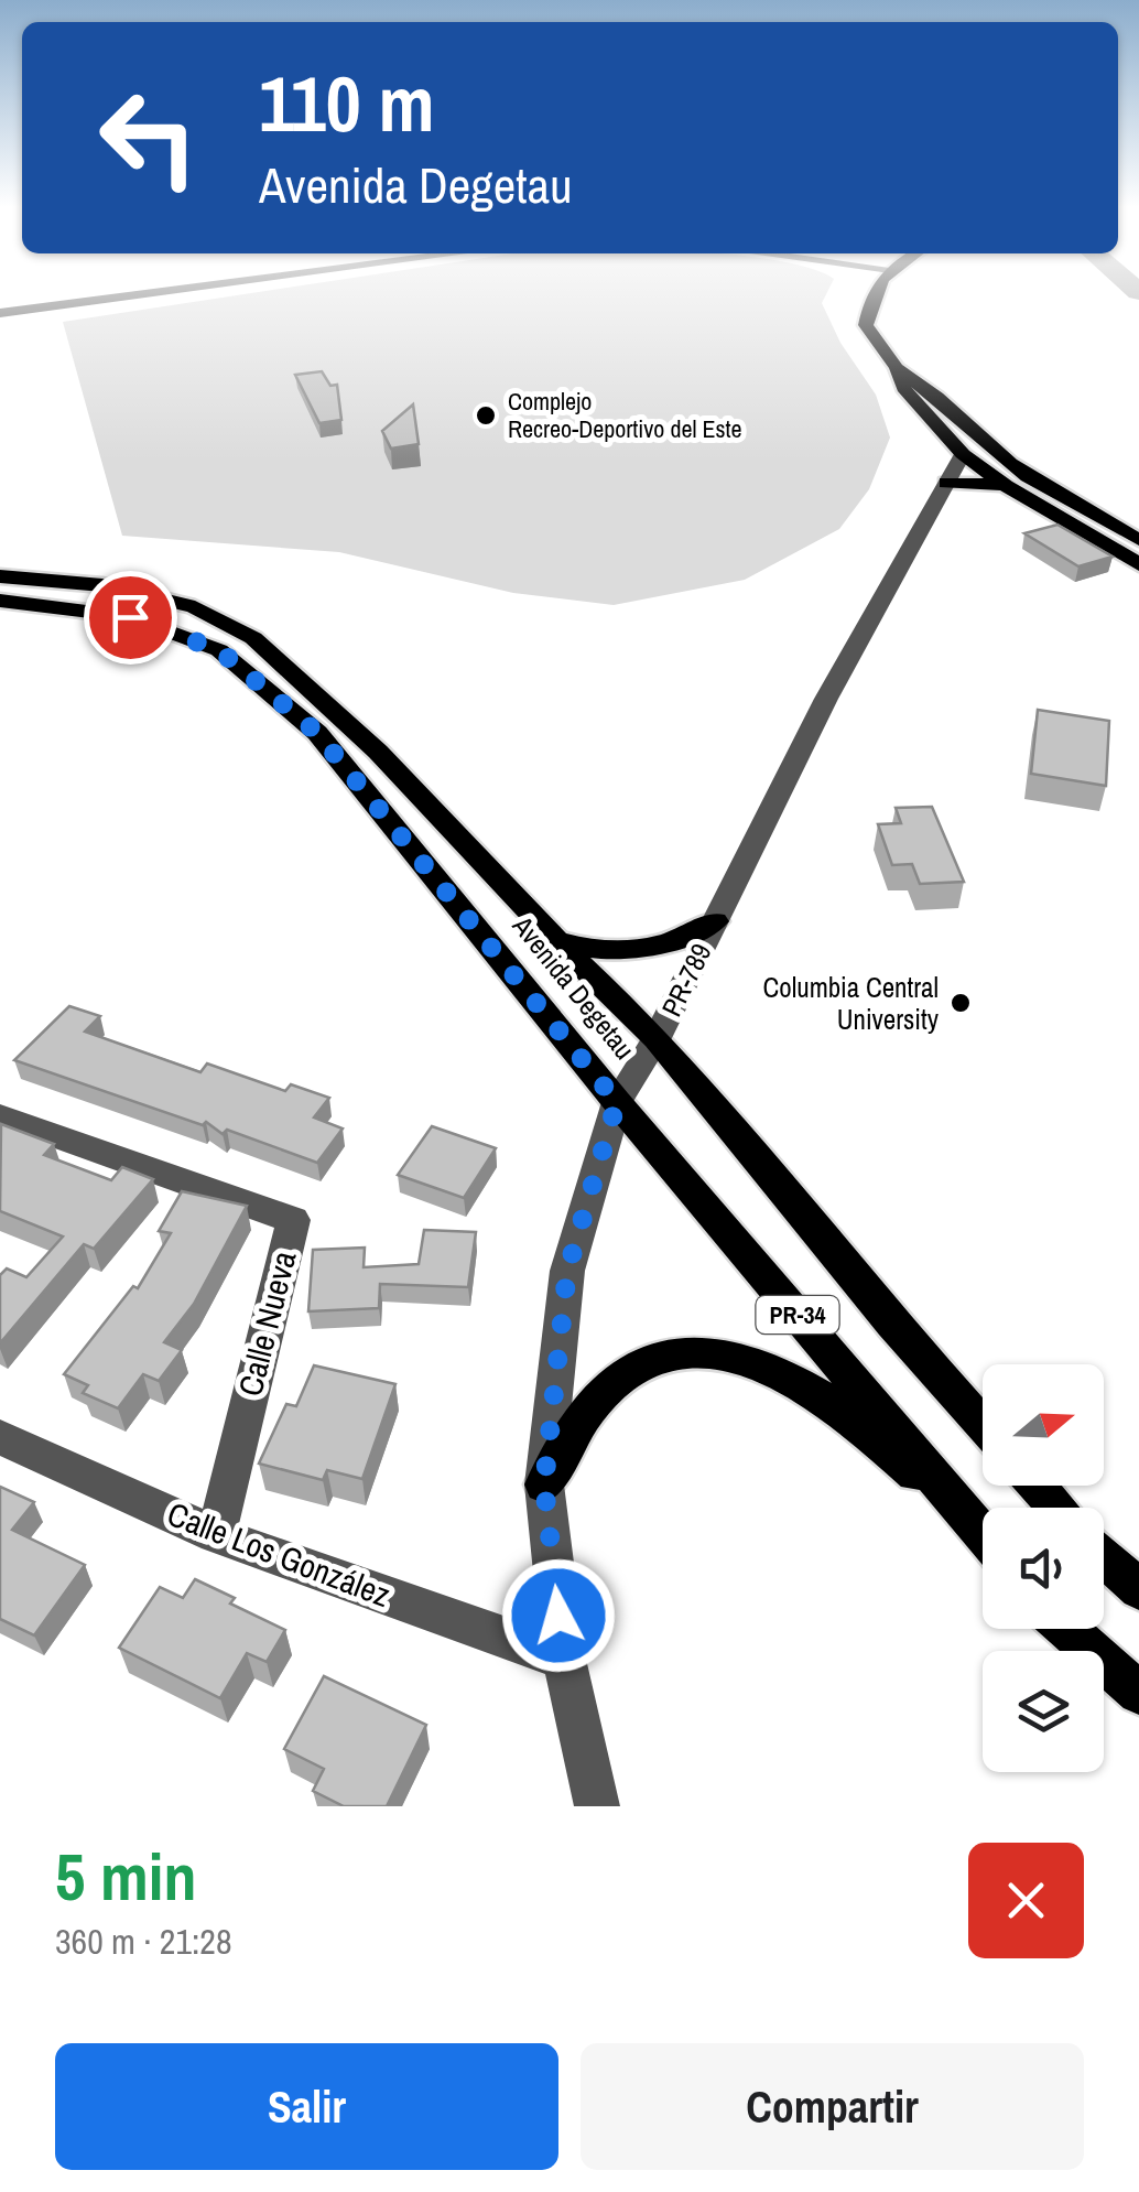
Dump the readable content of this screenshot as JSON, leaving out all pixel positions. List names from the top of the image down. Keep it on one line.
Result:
{"streets":{"main road":["Avenida Degetau","PR-34"],"street":["PR-789","Calle Nueva","Calle Los González"]},"crossings":[["PR-789","Avenida Degetau"],["PR-789","Calle Los González"],["Calle Nueva","Calle Los González"]],"places":["Complejo Recreo-Deportivo del Este","Columbia Central University"],"north":"right","page":{"turn":["110 m","Avenida Degetau"],"heading":["5 min","360 m · 21:28"],"buttons":["Salir","Compartir"]}}
